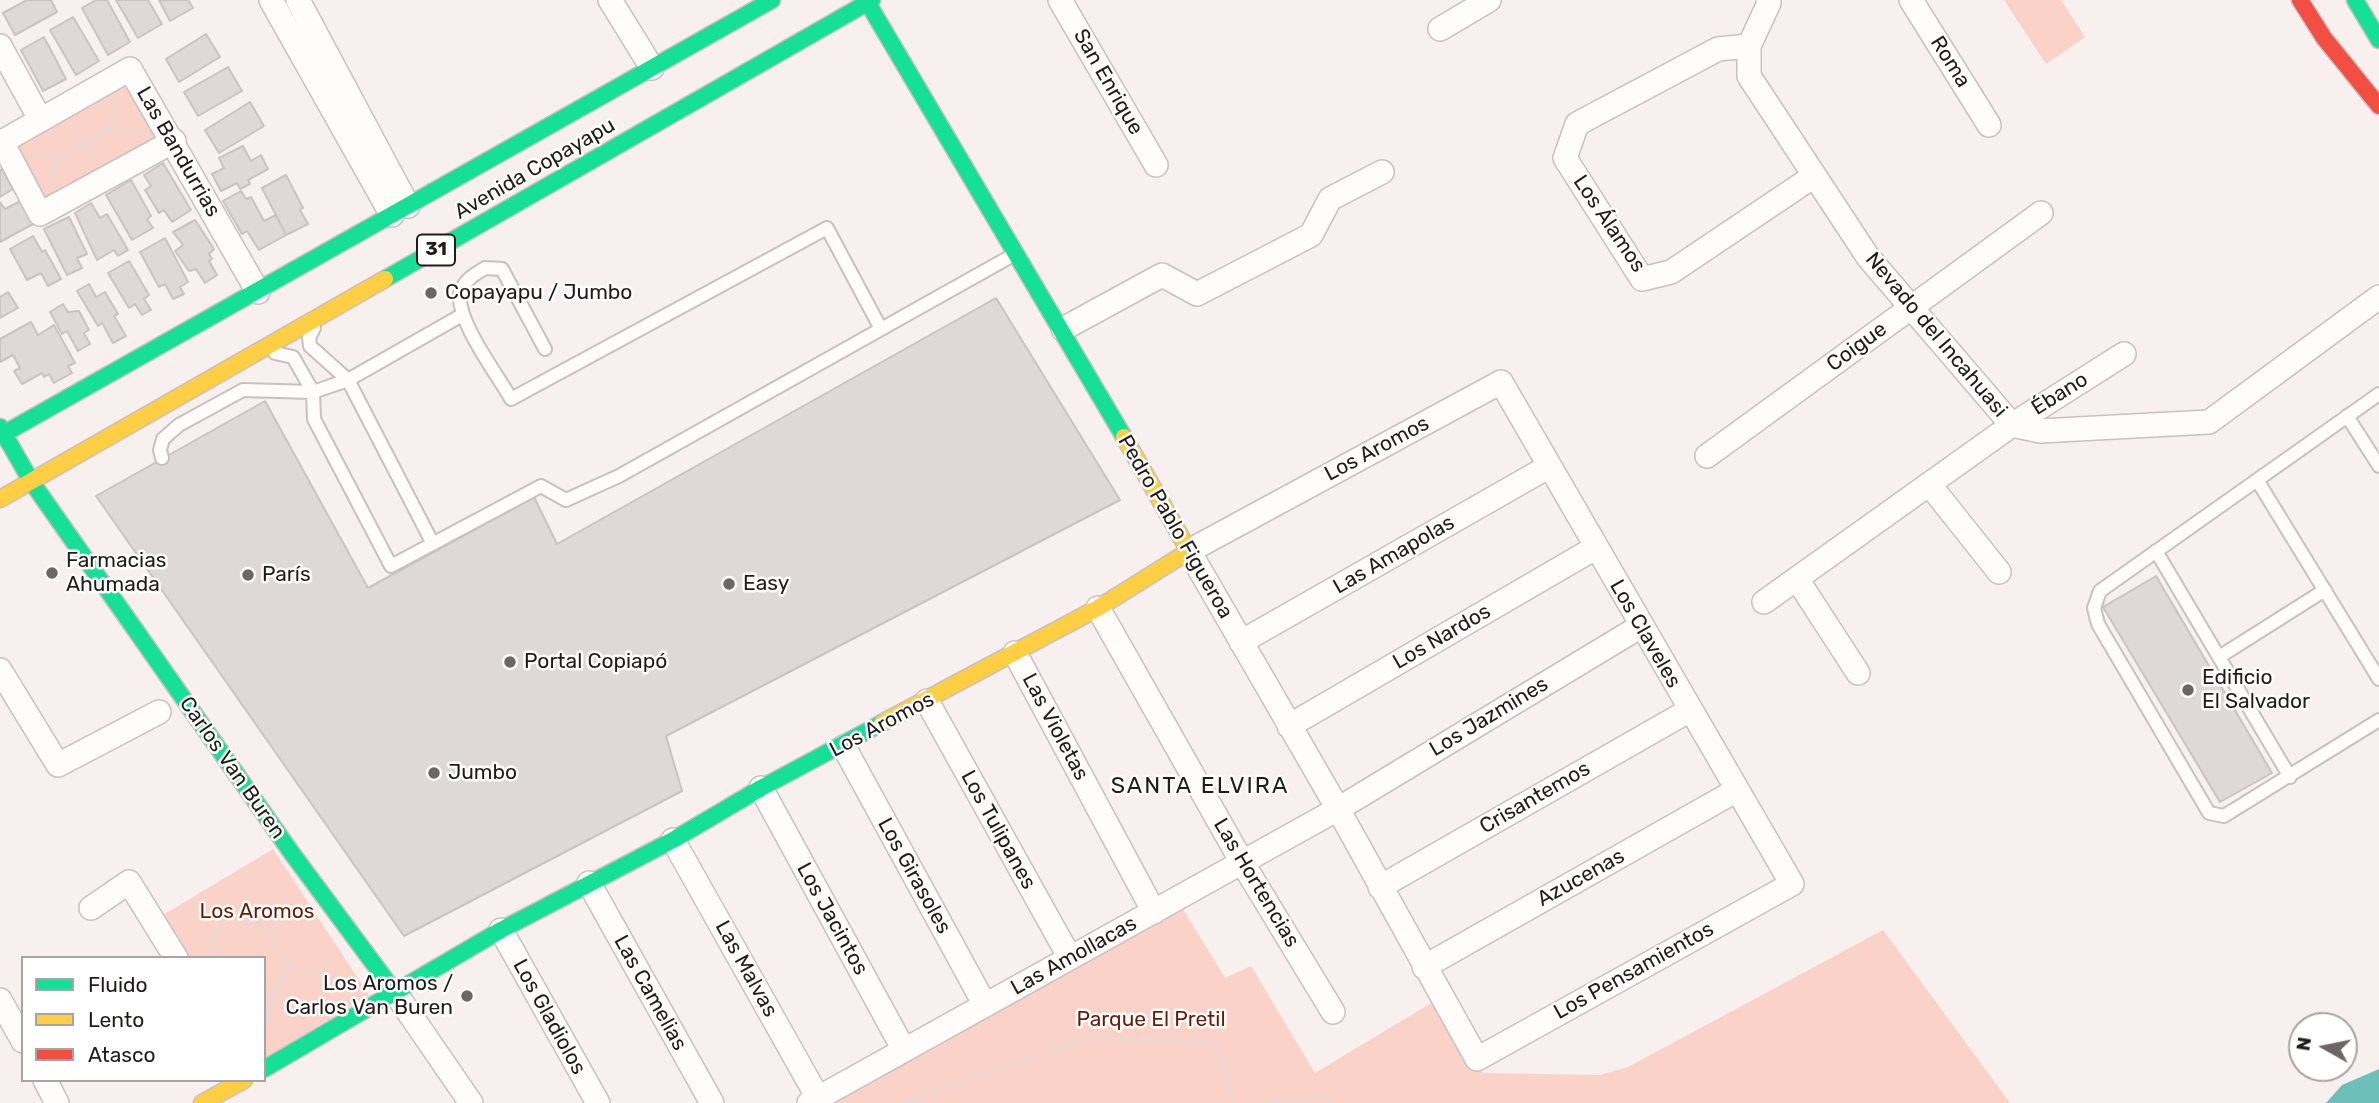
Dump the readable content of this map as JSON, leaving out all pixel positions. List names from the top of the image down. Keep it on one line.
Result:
{"streets":{"main road":["Avenida Copayapu","31","Los Aromos","Pedro Pablo Figueroa","Carlos Van Buren"],"street":["Roma","San Enrique","Las Bandurrias","Los Álamos","Nevado del Incahuasi","Coigue","Ébano","Las Amapolas","Los Claveles","Los Nardos","Los Jazmines","Las Violetas","Crisantemos","Los Tulipanes","Los Girasoles","Azucenas","Las Hortencias","Los Jacintos","Las Amollacas","Las Malvas","Los Pensamientos","Las Camelias","Los Gladiolos"]},"crossings":[["Las Bandurrias","Avenida Copayapu"],["Avenida Copayapu","Pedro Pablo Figueroa"],["Avenida Copayapu","Carlos Van Buren"],["Los Álamos","Nevado del Incahuasi"],["Nevado del Incahuasi","Coigue"],["Nevado del Incahuasi","Ébano"],["Los Aromos","Pedro Pablo Figueroa"],["Los Aromos","Los Claveles"],["Los Aromos","Las Violetas"],["Los Aromos","Carlos Van Buren"],["Los Aromos","Los Tulipanes"],["Los Aromos","Los Girasoles"],["Los Aromos","Las Hortencias"],["Los Aromos","Los Jacintos"],["Los Aromos","Las Malvas"],["Los Aromos","Las Camelias"],["Los Aromos","Los Gladiolos"],["Pedro Pablo Figueroa","Las Amapolas"],["Pedro Pablo Figueroa","Los Nardos"],["Pedro Pablo Figueroa","Los Jazmines"],["Pedro Pablo Figueroa","Crisantemos"],["Pedro Pablo Figueroa","Azucenas"],["Pedro Pablo Figueroa","Las Amollacas"],["Pedro Pablo Figueroa","Los Pensamientos"],["Las Amapolas","Los Claveles"],["Los Claveles","Los Nardos"],["Los Claveles","Los Jazmines"],["Los Claveles","Crisantemos"],["Los Claveles","Azucenas"],["Los Claveles","Los Pensamientos"],["Los Jazmines","Las Amollacas"],["Las Violetas","Las Amollacas"],["Los Tulipanes","Las Amollacas"],["Los Girasoles","Las Amollacas"],["Las Hortencias","Las Amollacas"],["Los Jacintos","Las Amollacas"],["Las Amollacas","Las Malvas"]],"districts":["SANTA ELVIRA"],"parks":["Los Aromos","Parque El Pretil"],"places":["Copayapu / Jumbo","Farmacias Ahumada","París","Easy","Portal Copiapó","Edificio El Salvador","Jumbo","Los Aromos / Carlos Van Buren"],"legend":["Fluido","Lento","Atasco"],"north":"left"}
